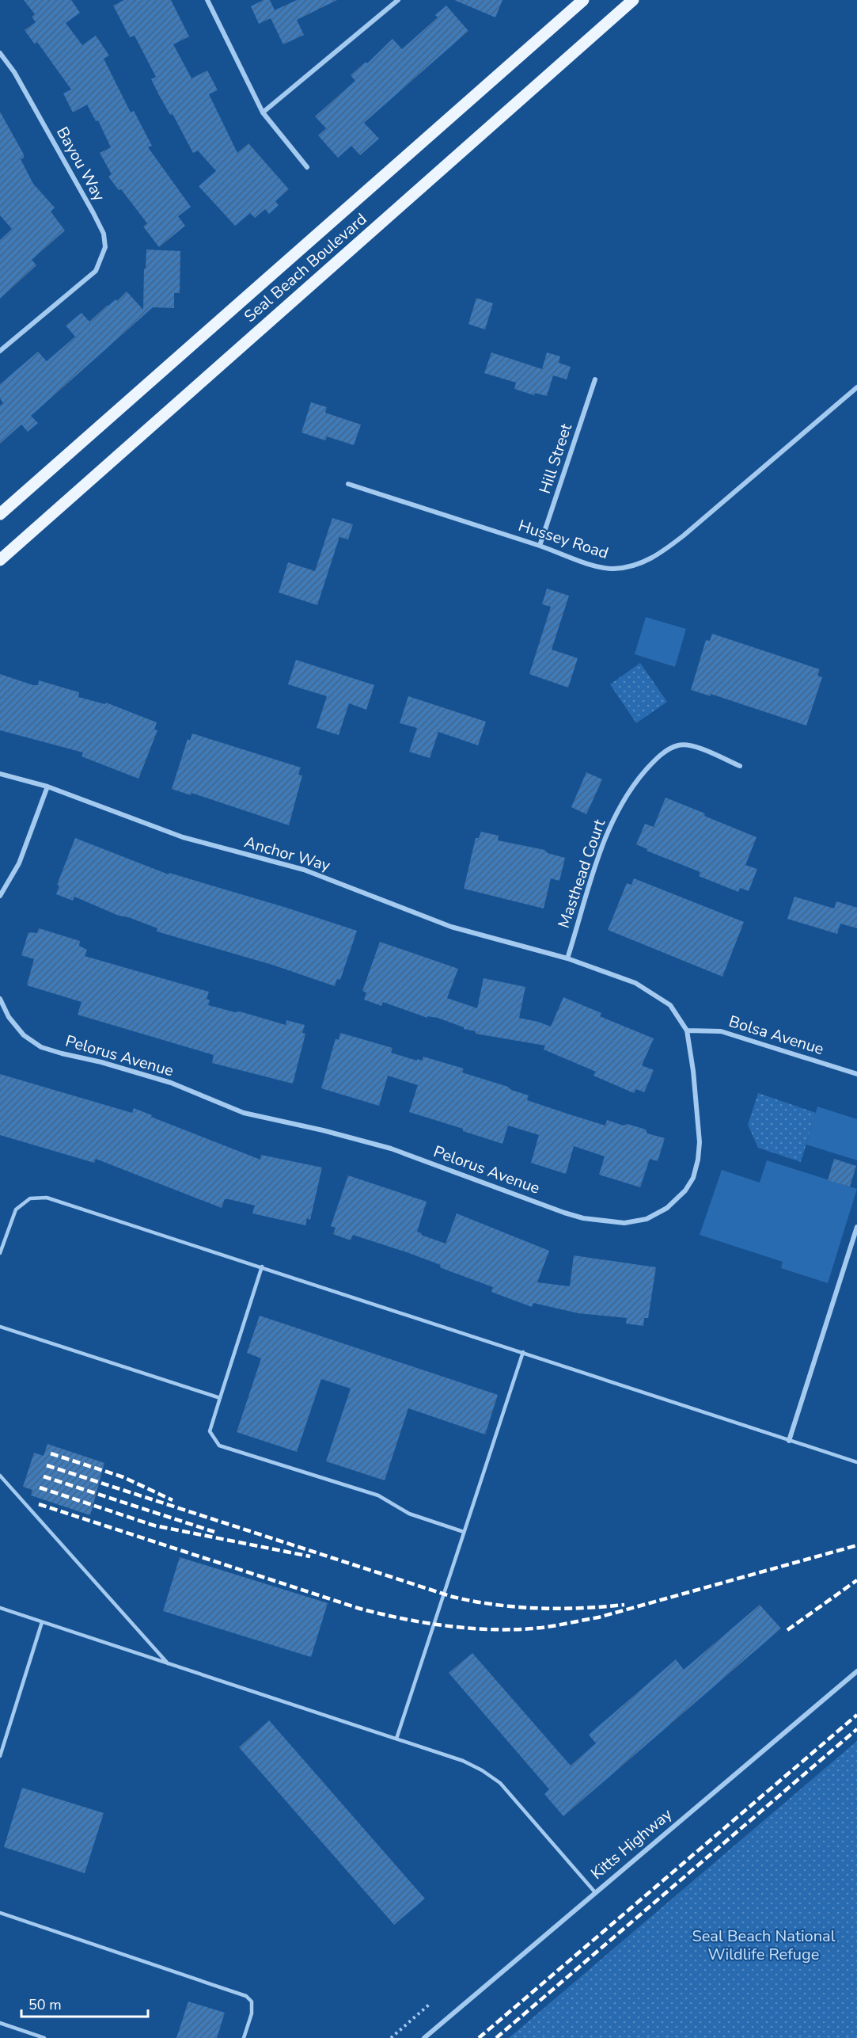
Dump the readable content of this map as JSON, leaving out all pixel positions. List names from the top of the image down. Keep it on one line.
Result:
{"streets":{"main road":["Seal Beach Boulevard"],"street":["Bayou Way","Hill Street","Hussey Road","Anchor Way","Masthead Court","Bolsa Avenue","Pelorus Avenue","Kitts Highway"]},"crossings":[["Hill Street","Hussey Road"],["Anchor Way","Masthead Court"],["Anchor Way","Pelorus Avenue"],["Masthead Court","Pelorus Avenue"],["Bolsa Avenue","Pelorus Avenue"]],"parks":["Seal Beach National Wildlife Refuge"],"scale_bar":"50 m"}
